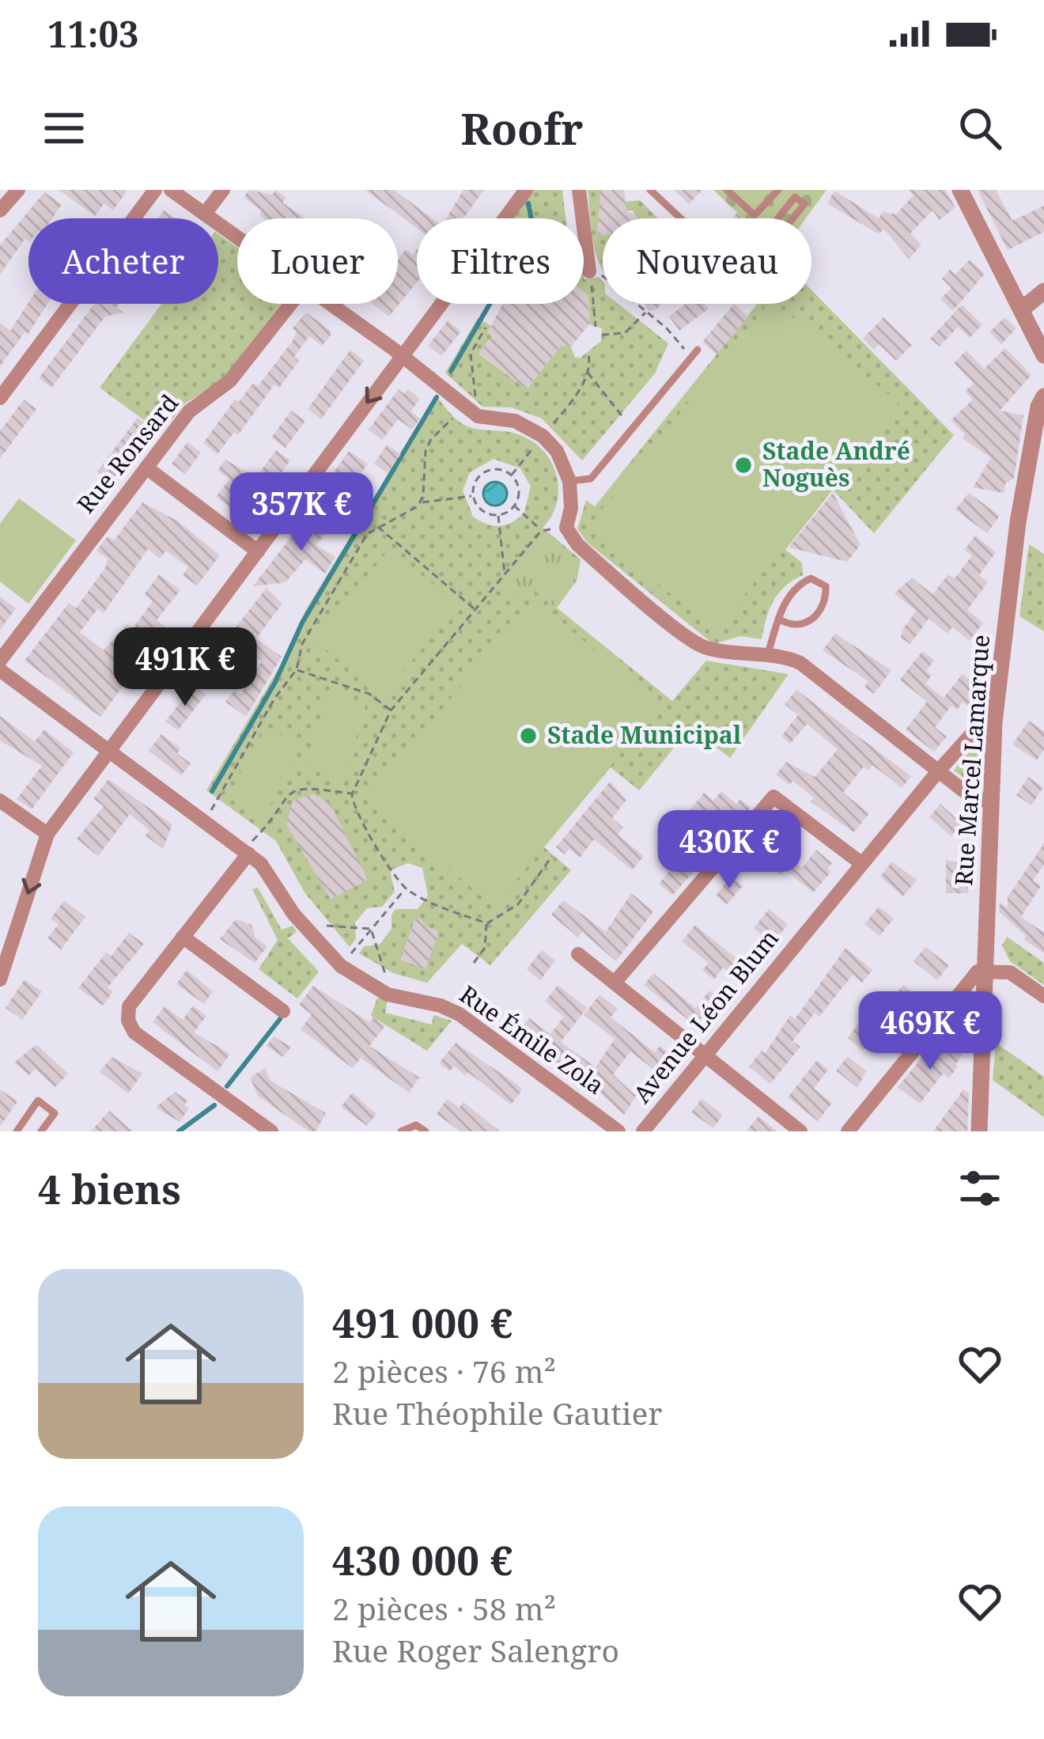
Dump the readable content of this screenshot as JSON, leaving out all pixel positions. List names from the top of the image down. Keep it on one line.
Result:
{"streets":{"street":["Rue Ronsard","Rue Marcel Lamarque","Avenue Léon Blum","Rue Émile Zola"]},"crossings":[["Rue Marcel Lamarque","Avenue Léon Blum"]],"places":["Stade André Noguès","Stade Municipal"],"page":{"status":"11:03","header":"Roofr","chip":["Acheter","Louer","Filtres","Nouveau"],"price":["357K €","491K €","430K €","469K €"],"heading":"4 biens","list":[{"name":"491 000 €","note":"2 pièces · 76 m² · Rue Théophile Gautier"},{"name":"430 000 €","note":"2 pièces · 58 m² · Rue Roger Salengro"}]}}
